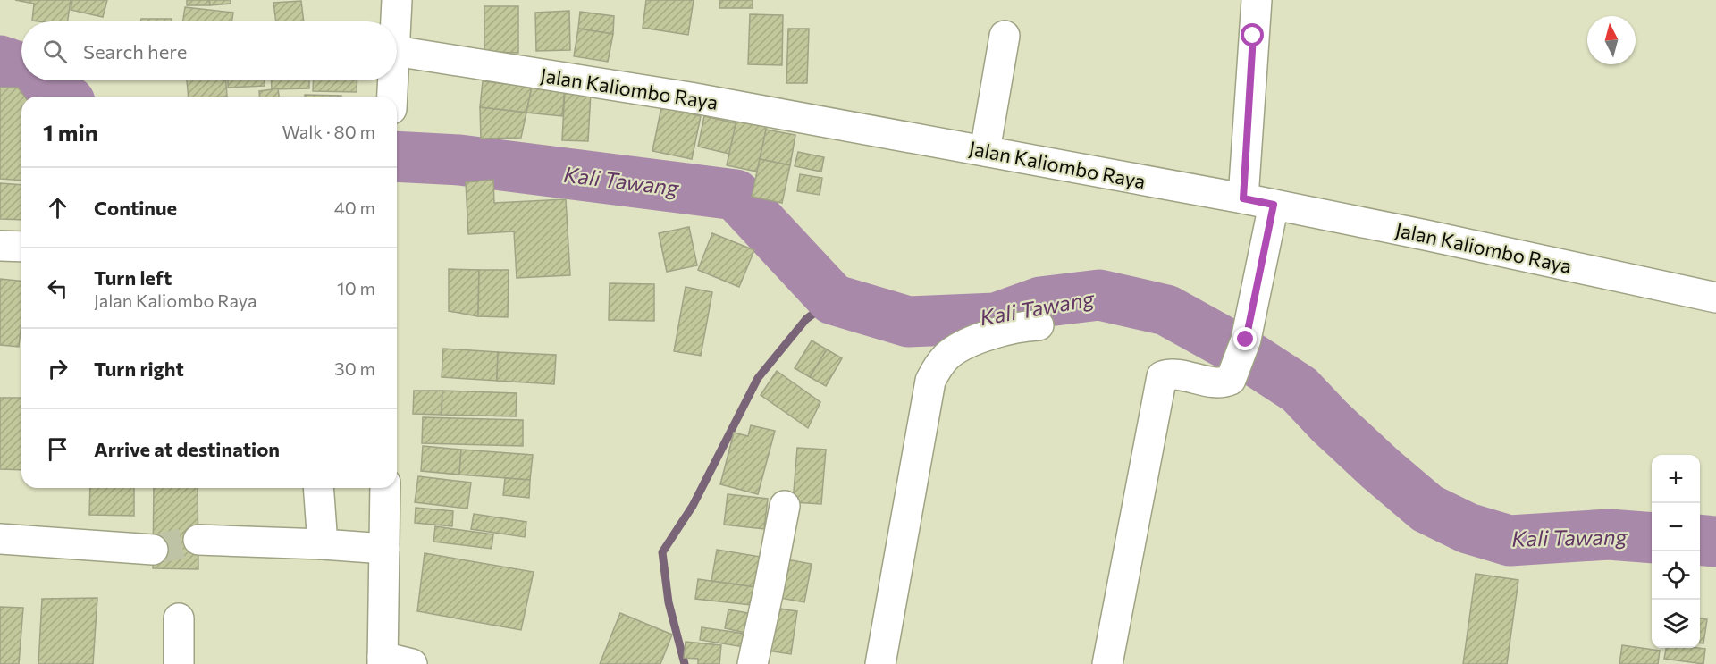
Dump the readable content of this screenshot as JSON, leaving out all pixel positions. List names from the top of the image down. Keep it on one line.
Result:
{"streets":{"main road":["Jalan Kaliombo Raya"]},"water":["Kali Tawang"],"north":"top","page":{"search":"Search here","heading":["1 min","Walk · 80 m"],"list":[["Continue","40 m"],["Turn left","Jalan Kaliombo Raya","10 m"],["Turn right","30 m"],"Arrive at destination"],"map_buttons":["+","−"]}}
